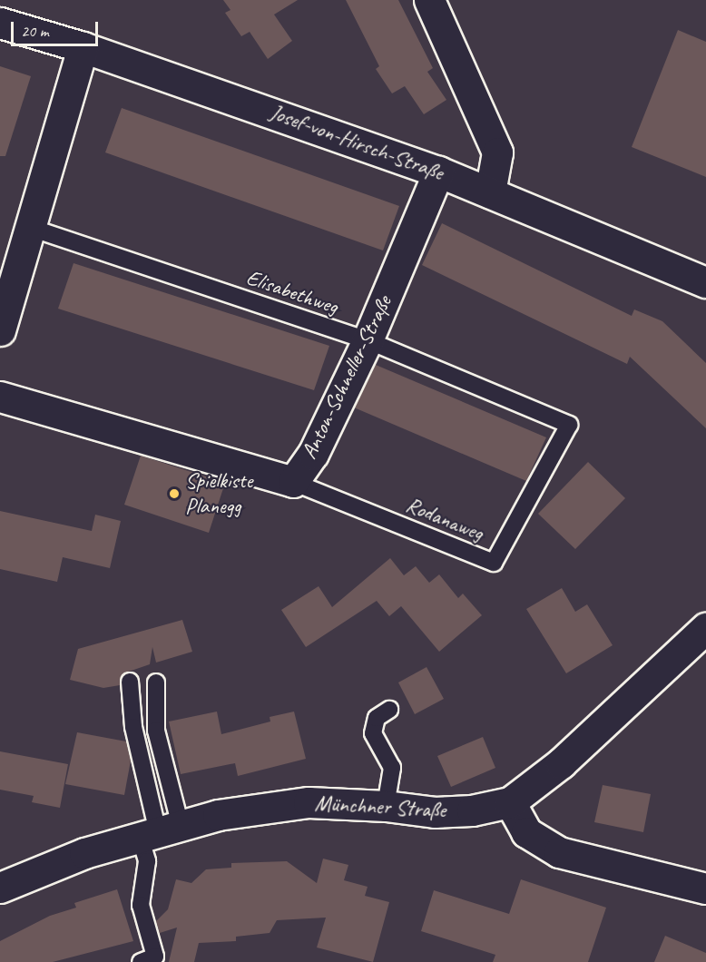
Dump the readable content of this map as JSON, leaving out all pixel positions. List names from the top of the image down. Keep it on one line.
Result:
{"streets":{"street":["Josef-von-Hirsch-Straße","Anton-Schneller-Straße","Münchner Straße"],"lane":["Elisabethweg","Rodanaweg"]},"crossings":[["Josef-von-Hirsch-Straße","Anton-Schneller-Straße"],["Elisabethweg","Anton-Schneller-Straße"],["Elisabethweg","Rodanaweg"],["Anton-Schneller-Straße","Rodanaweg"]],"places":["Spielkiste Planegg"],"scale_bar":"20 m"}
